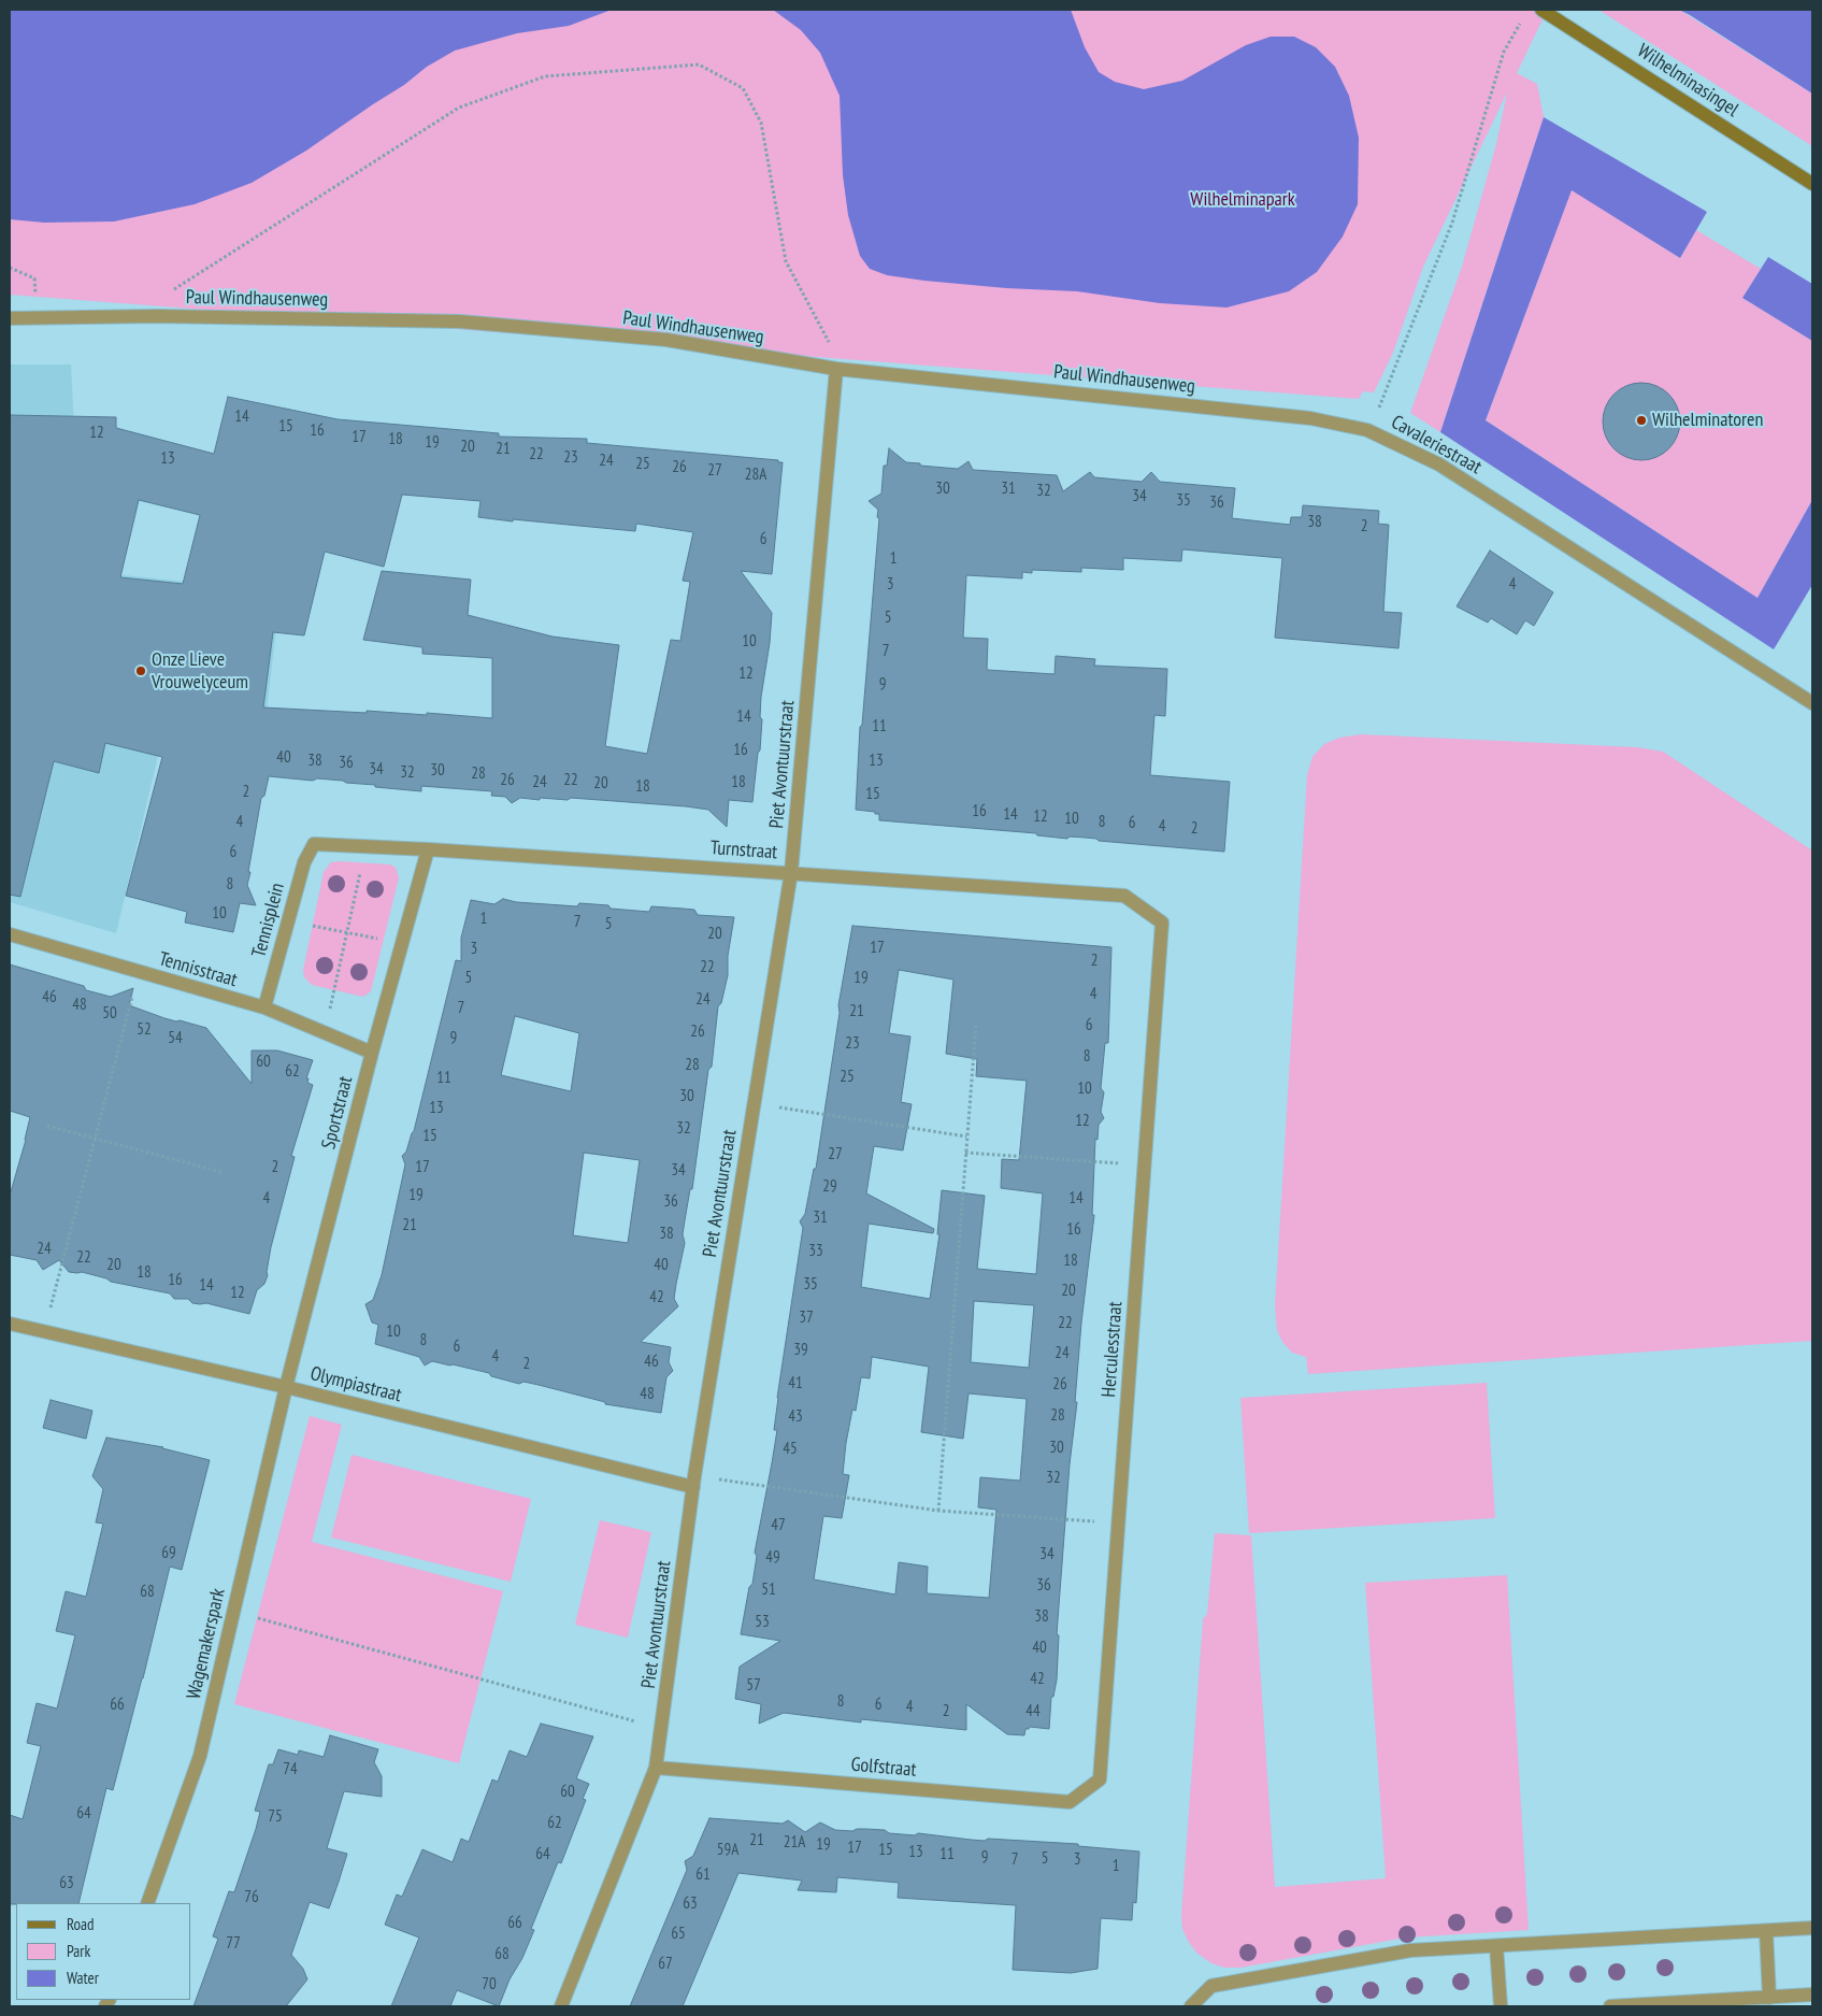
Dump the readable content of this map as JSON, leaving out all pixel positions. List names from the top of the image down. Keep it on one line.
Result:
{"streets":{"main road":["Wilhelminasingel"],"street":["Paul Windhausenweg","Cavaleriestraat","Piet Avontuurstraat","Turnstraat","Tennisplein","Tennisstraat","Sportstraat","Herculesstraat","Olympiastraat","Wagemakerspark","Golfstraat"]},"crossings":[["Paul Windhausenweg","Cavaleriestraat"],["Paul Windhausenweg","Piet Avontuurstraat"],["Piet Avontuurstraat","Turnstraat"],["Piet Avontuurstraat","Olympiastraat"],["Piet Avontuurstraat","Golfstraat"],["Turnstraat","Tennisplein"],["Turnstraat","Sportstraat"],["Turnstraat","Herculesstraat"],["Tennisplein","Tennisstraat"],["Tennisstraat","Sportstraat"],["Sportstraat","Olympiastraat"],["Sportstraat","Wagemakerspark"],["Herculesstraat","Golfstraat"],["Olympiastraat","Wagemakerspark"]],"parks":["Wilhelminapark"],"places":["Wilhelminatoren","Onze Lieve Vrouwelyceum"],"house_numbers":["14","15","16","12","17","18","19","20","21","22","23","13","24","25","26","27","28A","30","31","32","34","35","36","38","2","6","1","3","4","5","10","7","12","9","14","11","16","40","38","13","36","34","30","32","28","26","22","24","18","20","18","2","15","16","14","12","10","4","8","6","4","2","6","8","10","1","7","5","20","17","3","2","22","5","19","4","46","24","48","7","21","50","6","52","26","54","9","23","8","60","28","62","25","11","10","30","13","12","32","15","27","2","17","34","29","19","4","14","36","31","21","16","38","24","33","22","18","20","40","18","16","35","14","20","12","42","37","22","10","8","6","39","24","4","46","2","41","26","48","28","43","30","45","32","47","69","34","49","36","51","68","38","53","40","42","57","8","66","6","4","2","44","74","60","64","75","62","21","21A","19","17","59A","15","13","64","11","9","5","7","3","1","61","63","76","63","66","65","77","68","67","70"],"legend":["Road","Park","Water"]}
